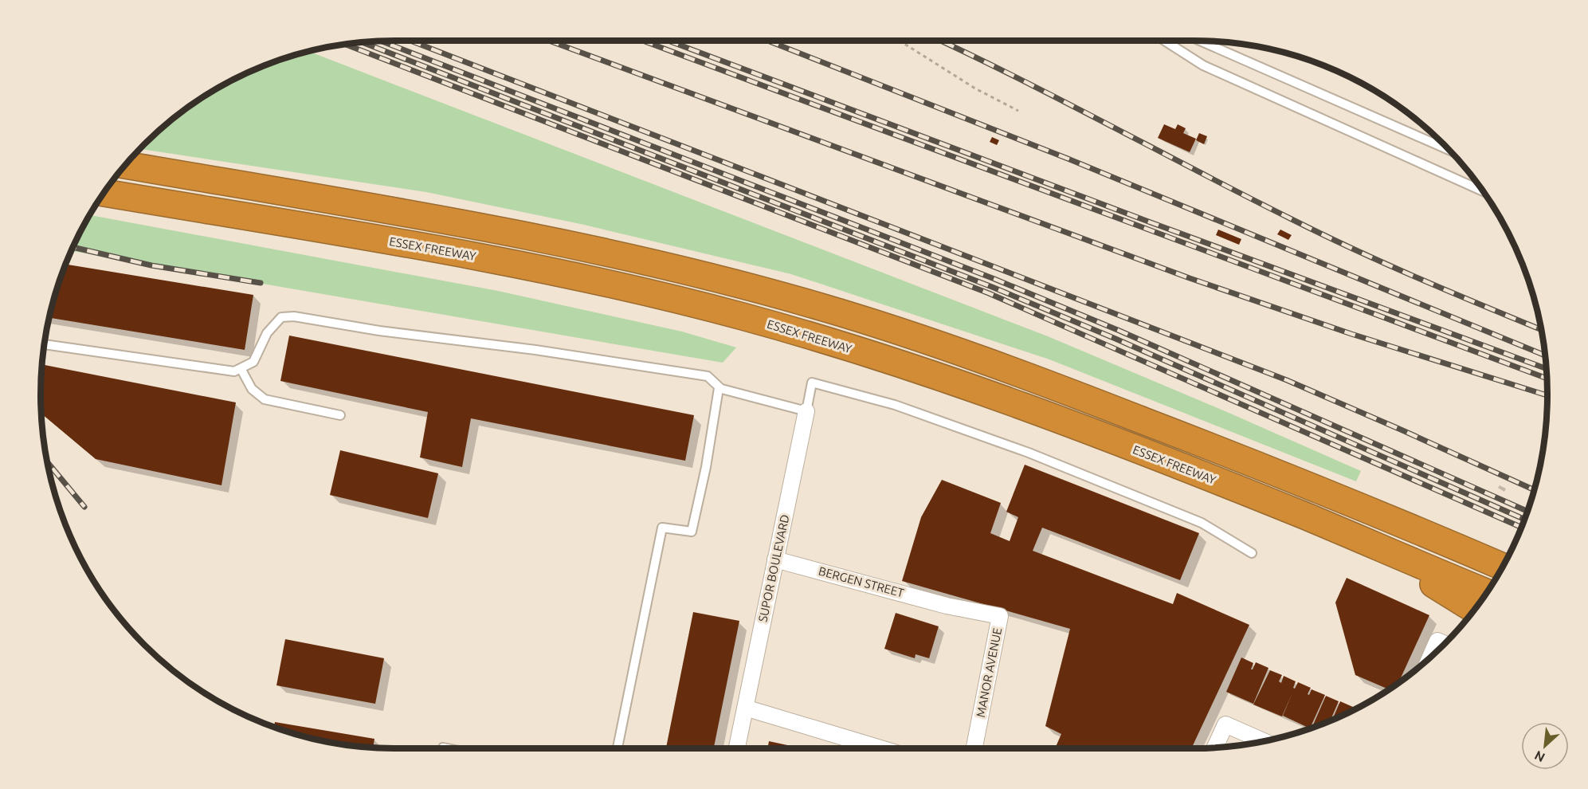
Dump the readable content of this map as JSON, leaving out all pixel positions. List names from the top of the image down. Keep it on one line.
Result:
{"streets":{"highway":["ESSEX FREEWAY"],"street":["SUPOR BOULEVARD","BERGEN STREET","MANOR AVENUE"]},"crossings":[["SUPOR BOULEVARD","BERGEN STREET"],["BERGEN STREET","MANOR AVENUE"]],"north":"bottom left"}
